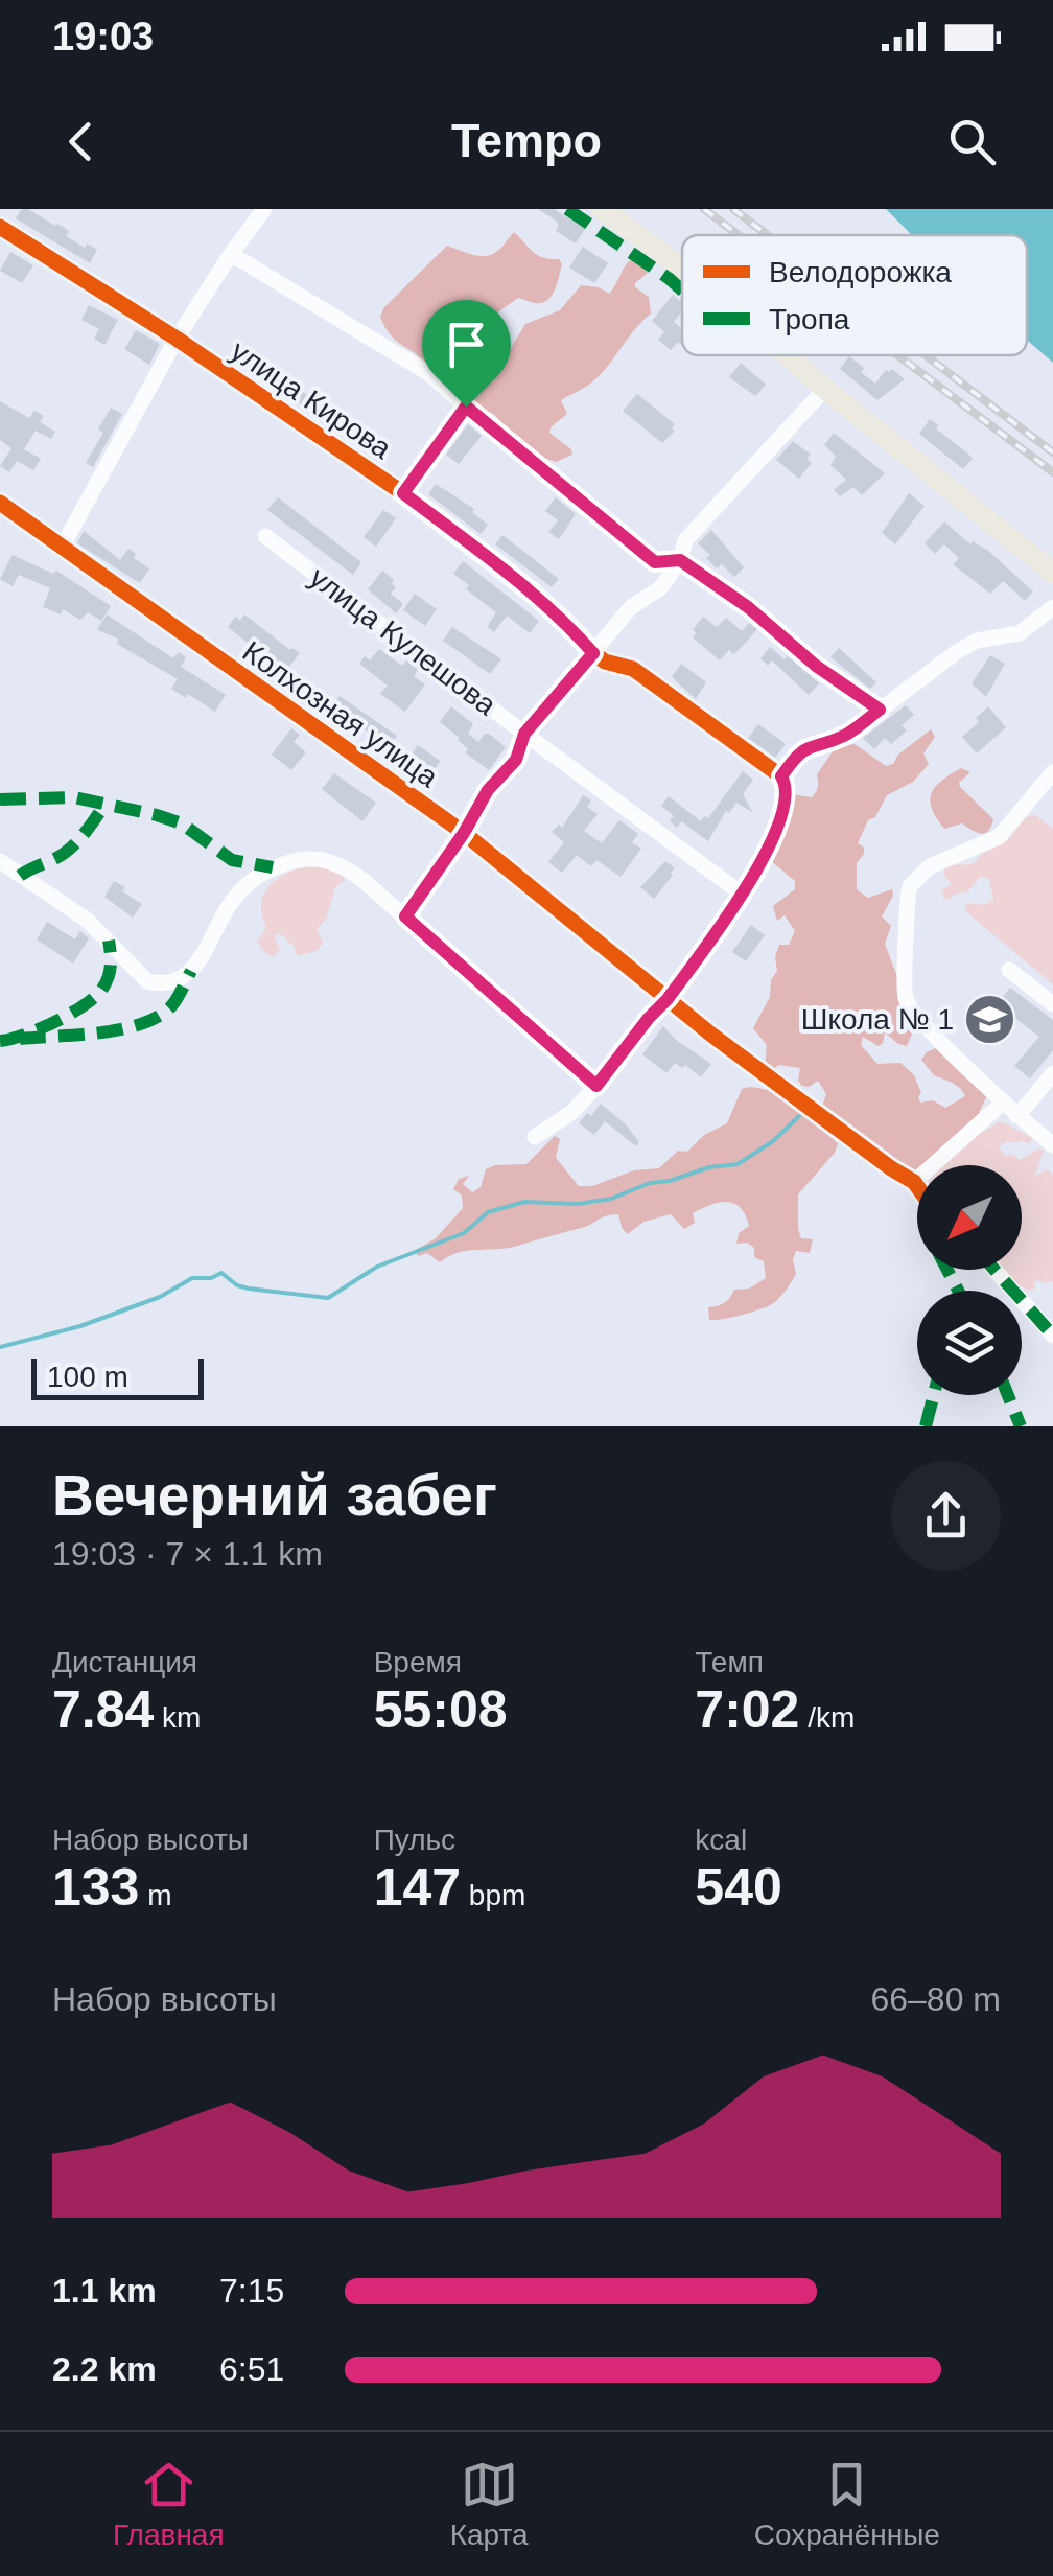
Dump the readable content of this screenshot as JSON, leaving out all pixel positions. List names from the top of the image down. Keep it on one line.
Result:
{"streets":{"street":["улица Кирова","улица Кулешова","Колхозная улица"]},"places":{"school or university":["Школа № 1"]},"legend":["Велодорожка","Тропа"],"scale_bar":"100 m","north":"bottom left","page":{"status":"19:03","header":"Tempo","scale":"100 m","heading":["Вечерний забег","19:03 · 7 × 1.1 km"],"stats":[["Дистанция","7.84 km"],["Время","55:08"],["Темп","7:02 /km"],["Набор высоты","133 m"],["Пульс","147 bpm"],["kcal","540"]],"chart":["Набор высоты","66–80 m"],"list":[{"name":"1.1 km","note":"7:15"},{"name":"2.2 km","note":"6:51"}],"tabs":["Главная","Карта","Сохранённые"]}}
